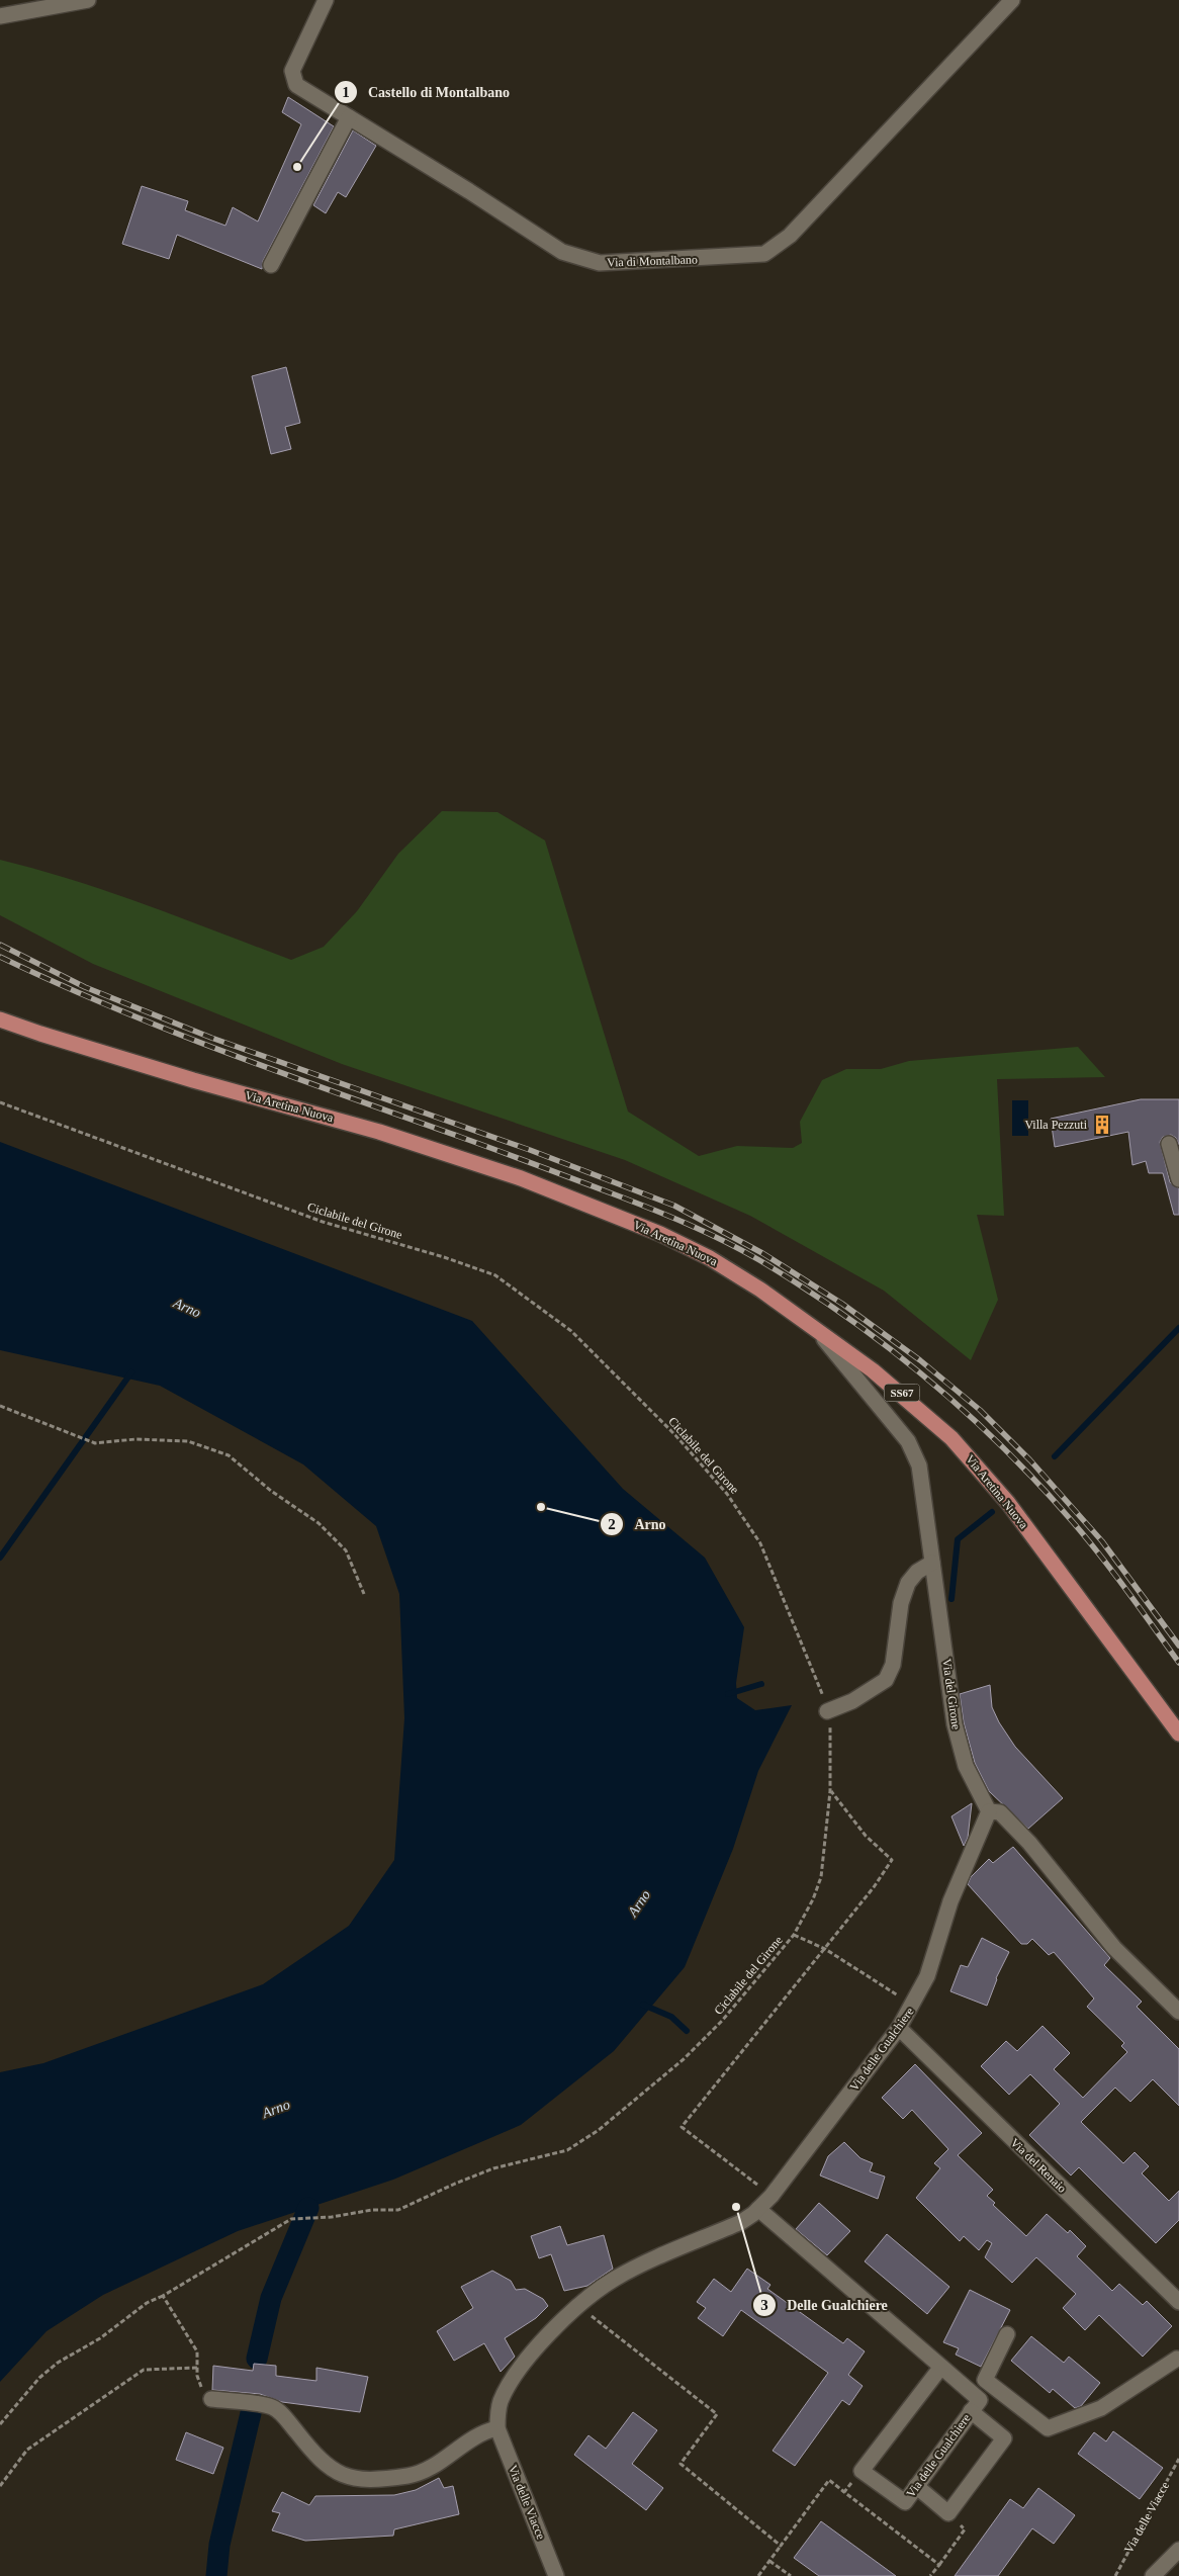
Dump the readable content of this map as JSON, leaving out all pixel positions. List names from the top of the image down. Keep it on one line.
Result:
{"streets":{"main road":["Via Aretina Nuova","SS67"],"street":["Via di Montalbano","Via del Girone","Via delle Gualchiere","Via del Renaio","Via delle Viacce"],"path":["Ciclabile del Girone"]},"crossings":[["Via Aretina Nuova","Via del Girone"],["Via del Girone","Via delle Gualchiere"],["Via delle Gualchiere","Via del Renaio"],["Via delle Gualchiere","Via delle Viacce"]],"water":["Arno"],"places":{"other":["Castello di Montalbano","Arno","Delle Gualchiere"],"building":["Villa Pezzuti"]}}
